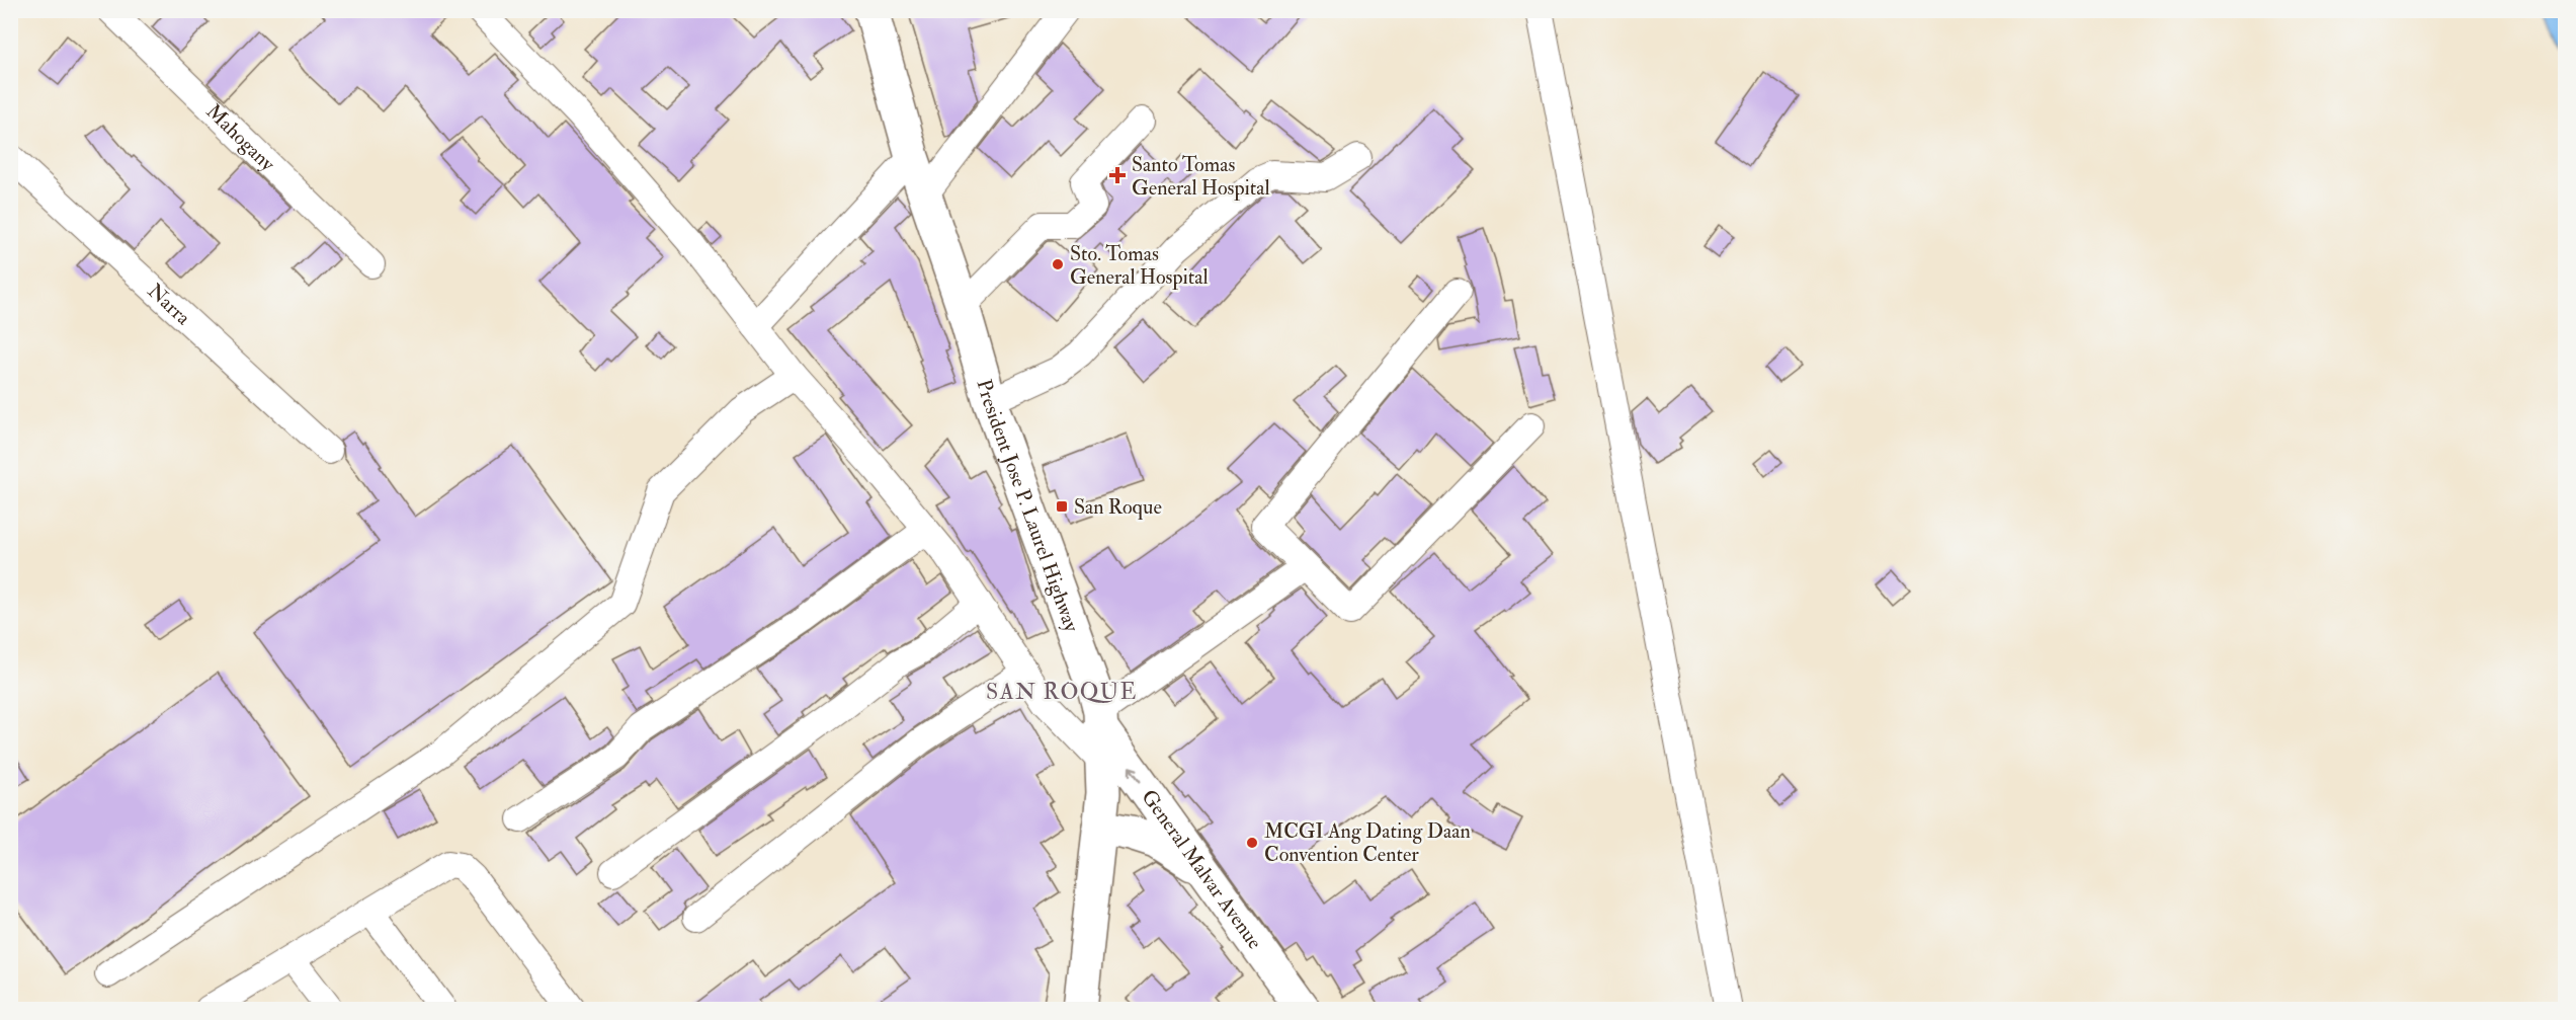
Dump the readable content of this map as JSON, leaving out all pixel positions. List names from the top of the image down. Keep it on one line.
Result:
{"streets":{"main road":["President Jose P. Laurel Highway","General Malvar Avenue"],"street":["Mahogany","Narra"]},"crossings":[["President Jose P. Laurel Highway","General Malvar Avenue"]],"one_way":["General Malvar Avenue"],"districts":["SAN ROQUE"],"places":{"health":["Santo Tomas General Hospital"],"other":["Sto. Tomas General Hospital","MCGI Ang Dating Daan Convention Center"],"transit":["San Roque"]}}
